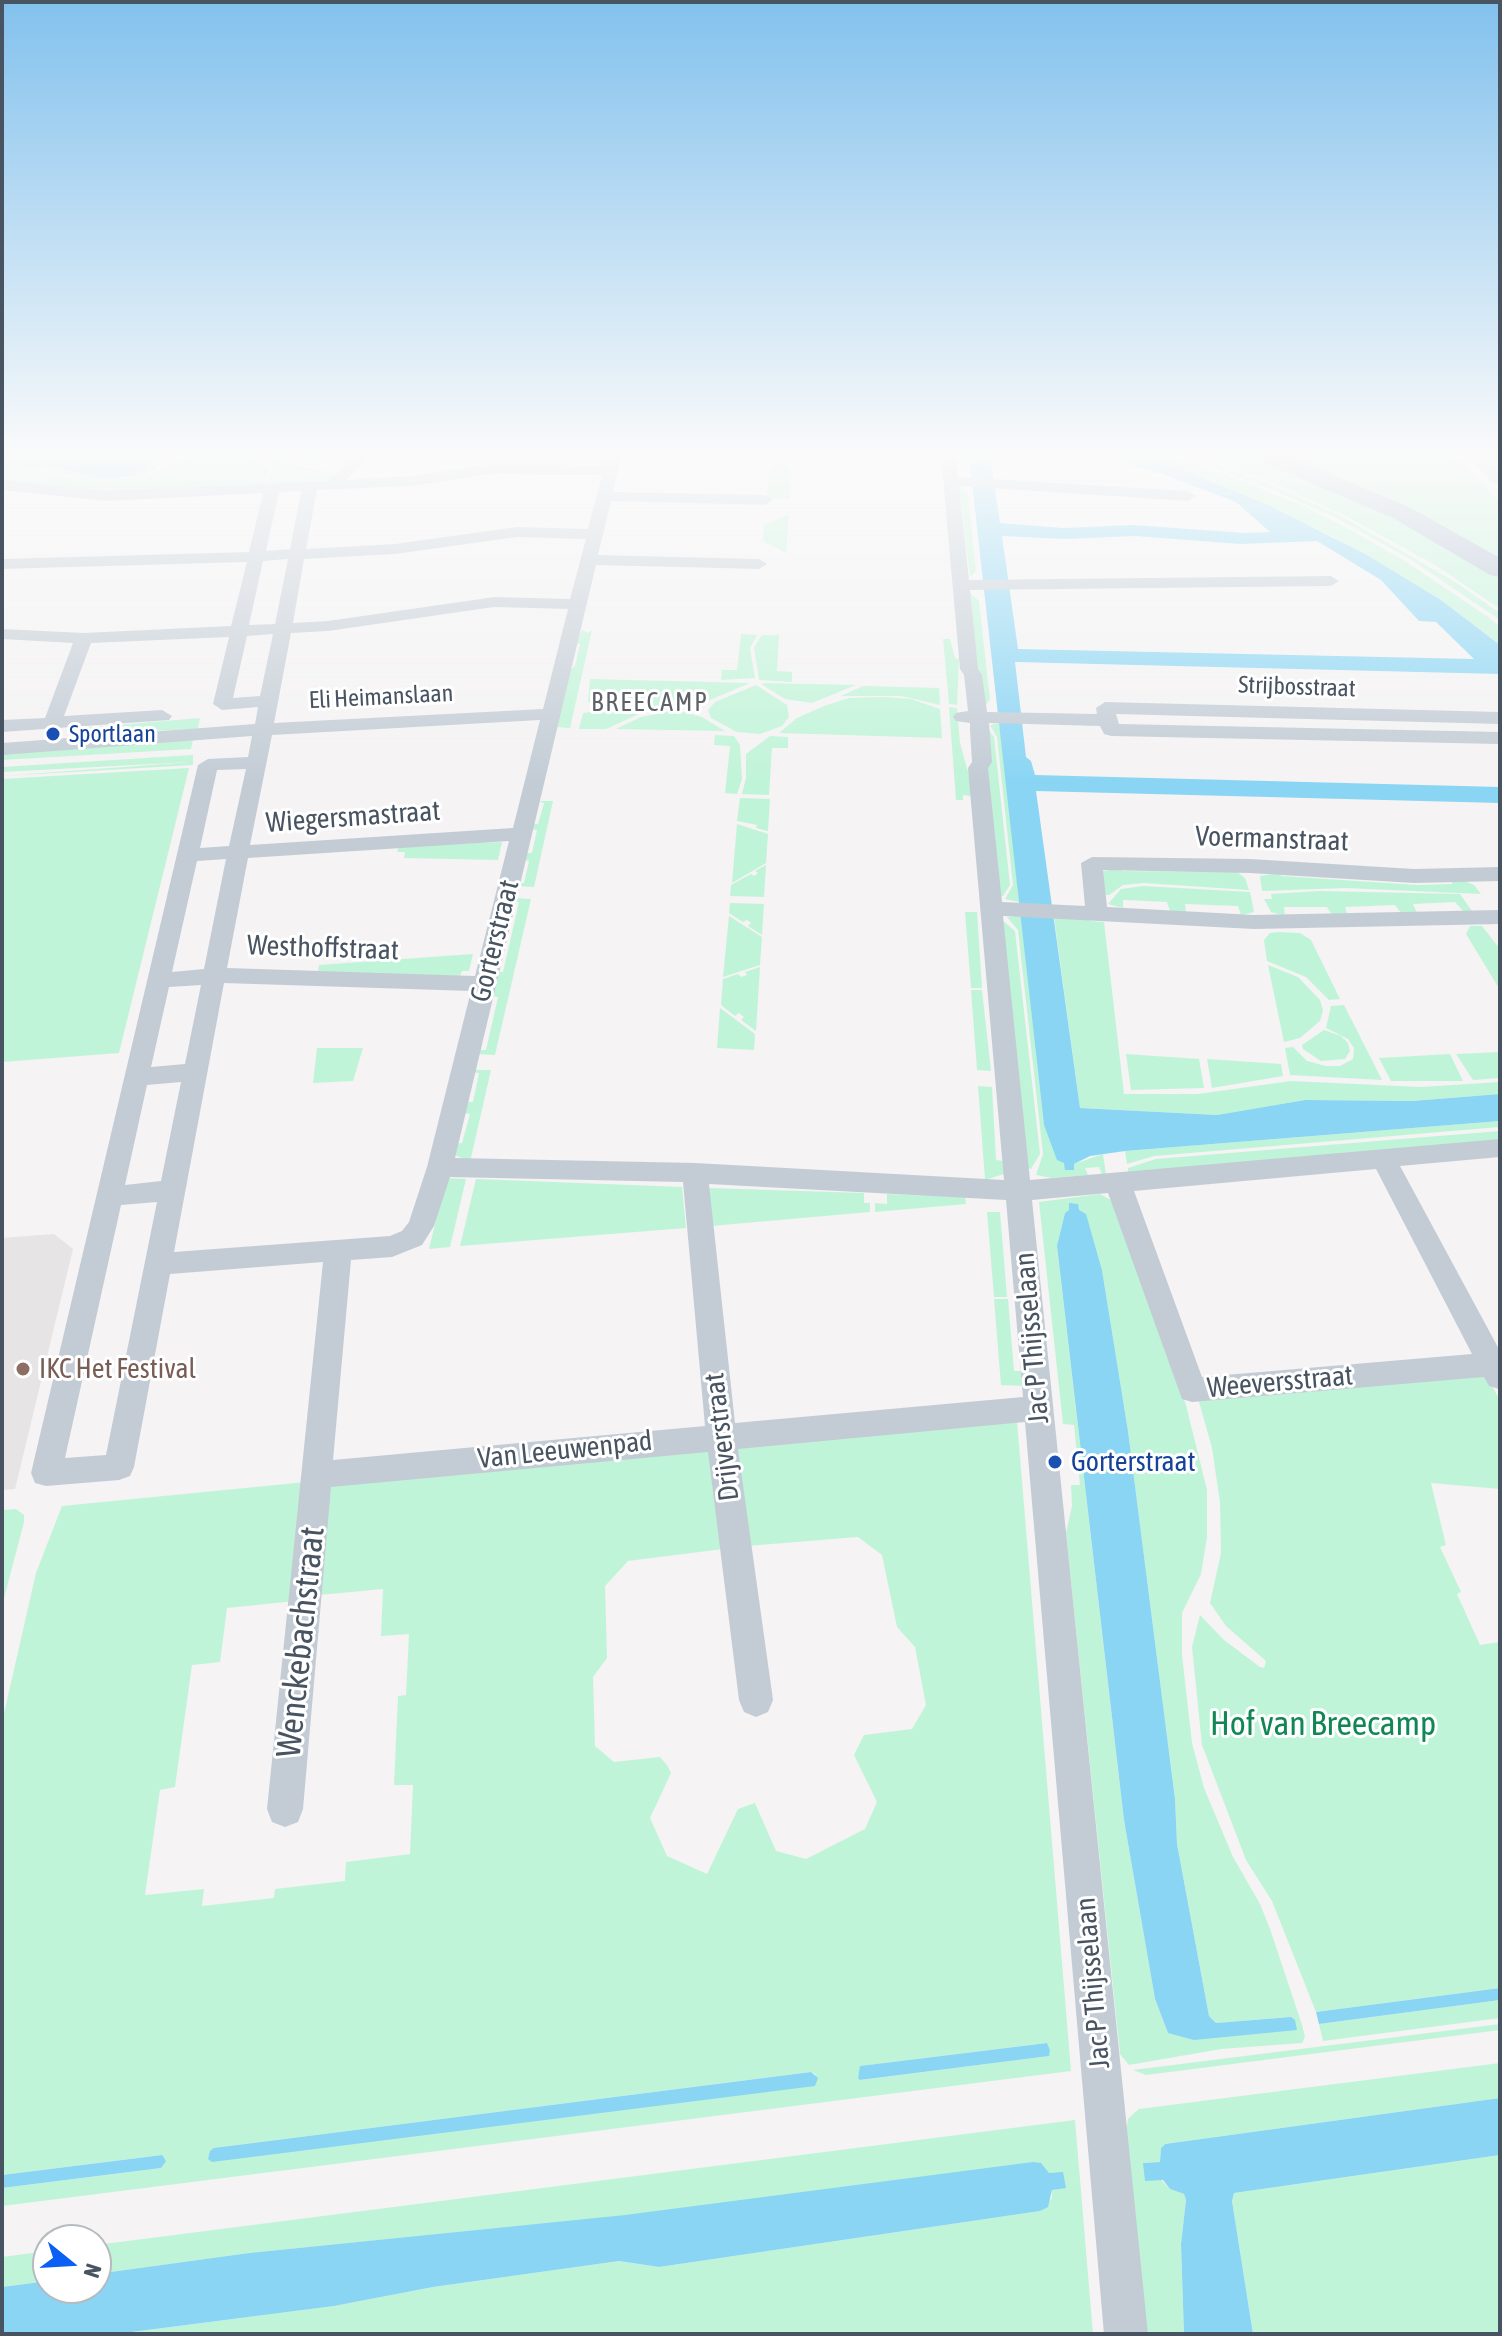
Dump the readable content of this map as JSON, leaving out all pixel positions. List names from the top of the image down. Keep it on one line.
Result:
{"streets":{"street":["Strijbosstraat","Eli Heimanslaan","Wiegersmastraat","Voermanstraat","Gorterstraat","Westhoffstraat","Jac P Thijsselaan","Weeversstraat","Drijverstraat","Van Leeuwenpad","Wenckebachstraat"]},"crossings":[["Strijbosstraat","Jac P Thijsselaan"],["Eli Heimanslaan","Gorterstraat"],["Wiegersmastraat","Gorterstraat"],["Gorterstraat","Westhoffstraat"],["Jac P Thijsselaan","Van Leeuwenpad"],["Drijverstraat","Van Leeuwenpad"],["Van Leeuwenpad","Wenckebachstraat"]],"districts":["BREECAMP"],"parks":["Hof van Breecamp"],"places":["Sportlaan","IKC Het Festival","Gorterstraat"],"north":"right"}
